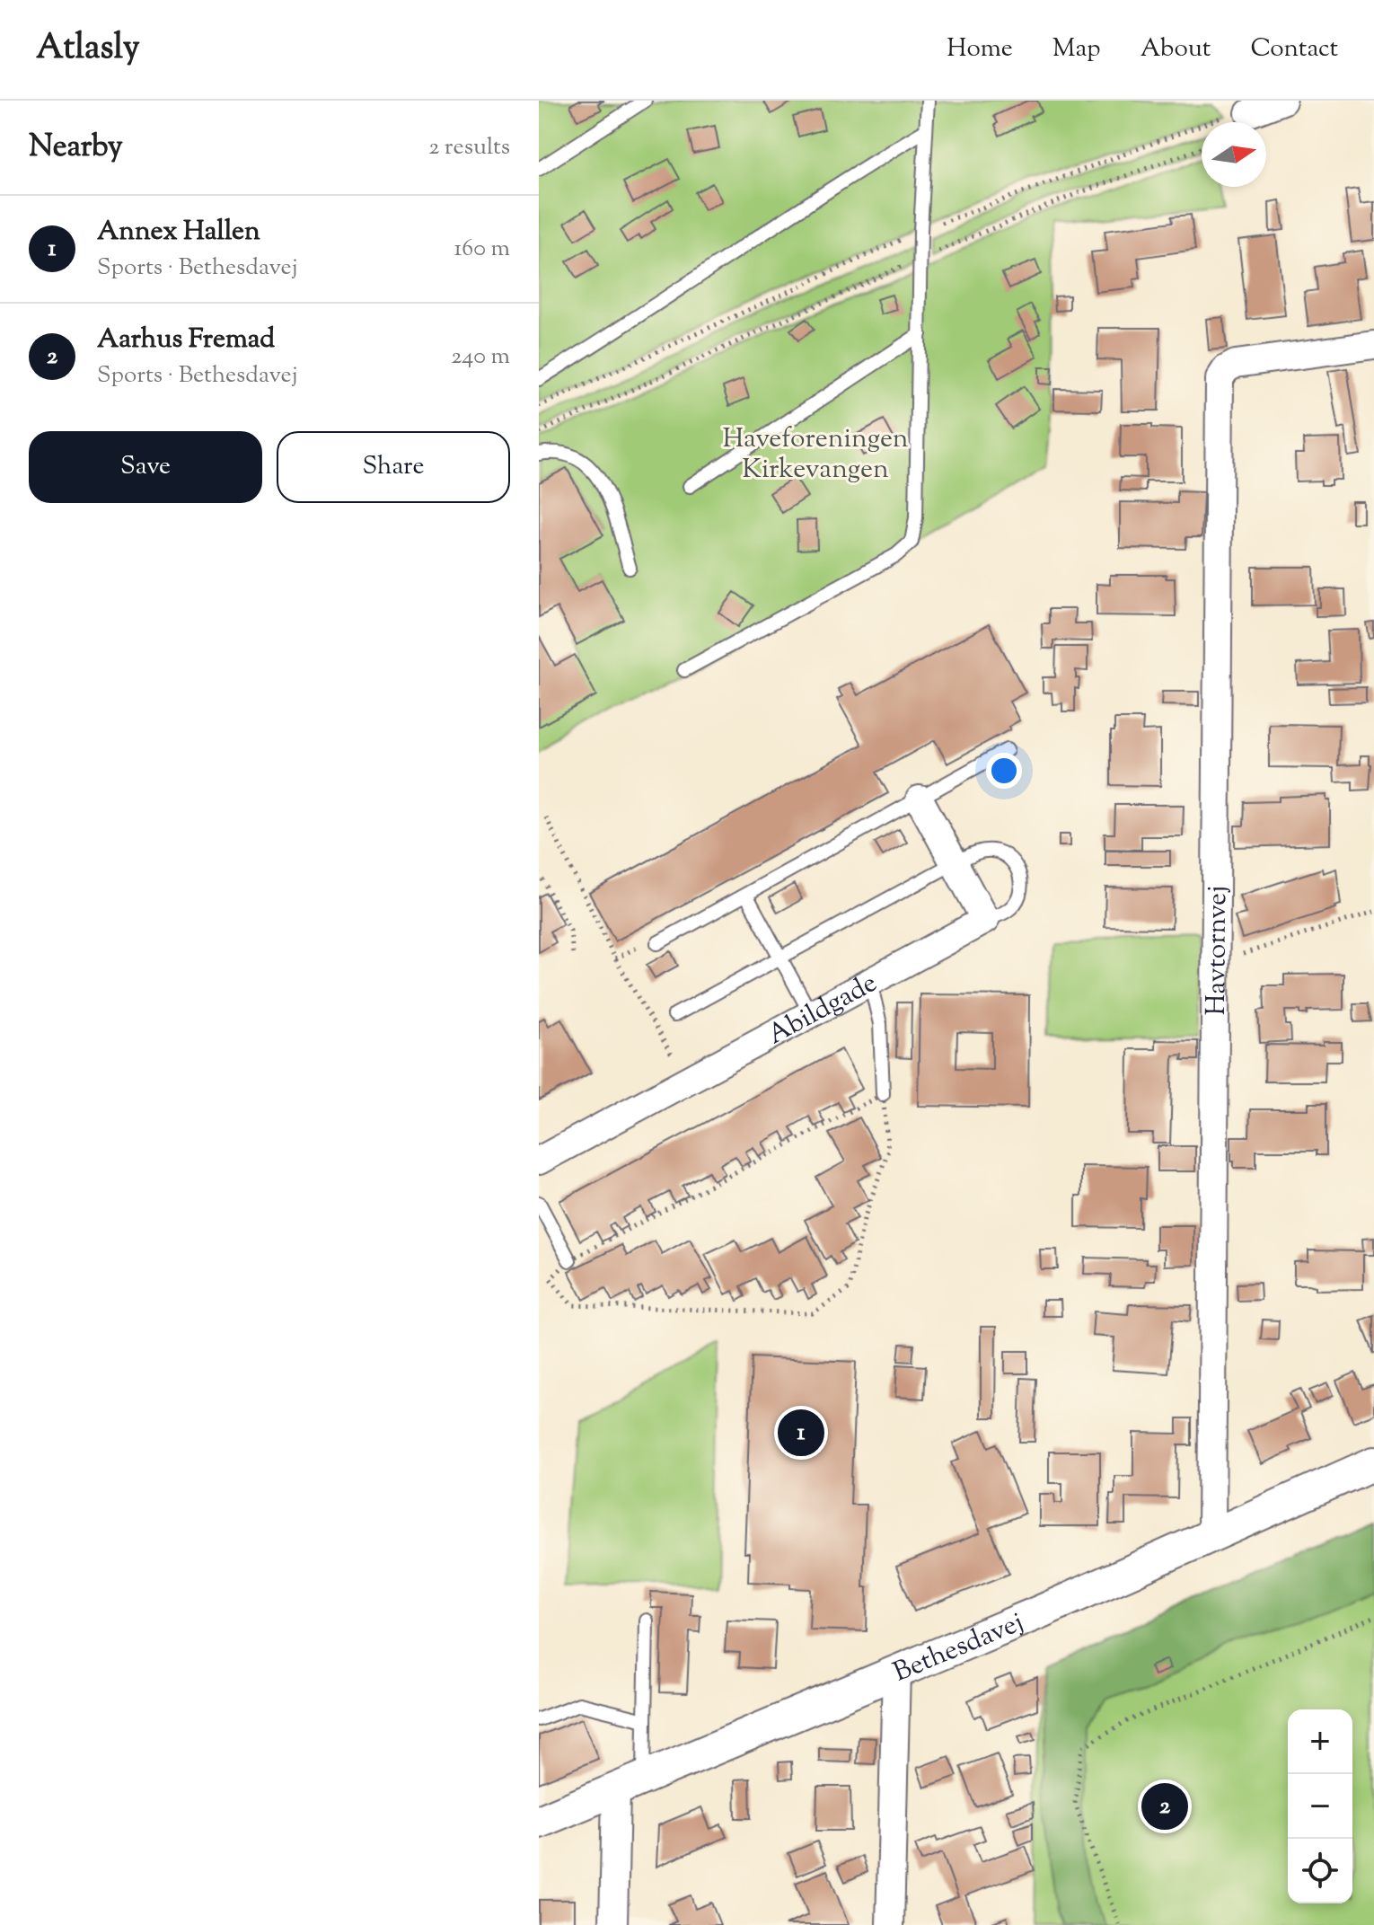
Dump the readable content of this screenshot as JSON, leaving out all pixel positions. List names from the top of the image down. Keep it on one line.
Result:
{"streets":{"street":["Havtornvej","Abildgade","Bethesdavej"]},"crossings":[["Havtornvej","Bethesdavej"]],"parks":["Haveforeningen Kirkevangen"],"north":"right","page":{"header":"Atlasly","nav":["Home","Map","About","Contact"],"heading":["Nearby","2 results"],"list":[{"mark":"1","name":"Annex Hallen","note":"Sports · Bethesdavej","value":"160 m"},{"mark":"2","name":"Aarhus Fremad","note":"Sports · Bethesdavej","value":"240 m"}],"buttons":["Save","Share"],"pins":["1","2"],"map_buttons":["+","−"]}}
